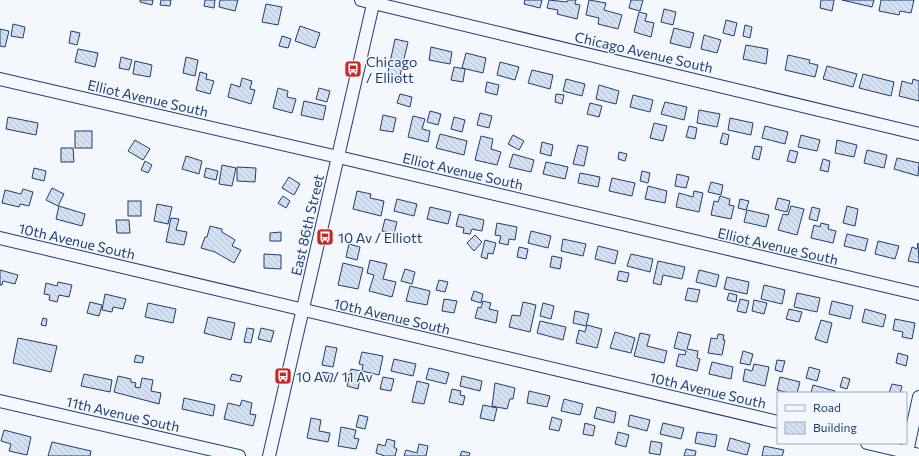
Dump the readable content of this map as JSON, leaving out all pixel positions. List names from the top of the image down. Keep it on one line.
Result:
{"streets":{"street":["Chicago Avenue South","Elliot Avenue South","East 86th Street","10th Avenue South","11th Avenue South"]},"crossings":[["Chicago Avenue South","East 86th Street"],["Elliot Avenue South","East 86th Street"],["East 86th Street","10th Avenue South"]],"places":{"bus stop":["Chicago / Elliott","10 Av / Elliott","10 Av / 11 Av"]},"legend":["Road","Building"]}
